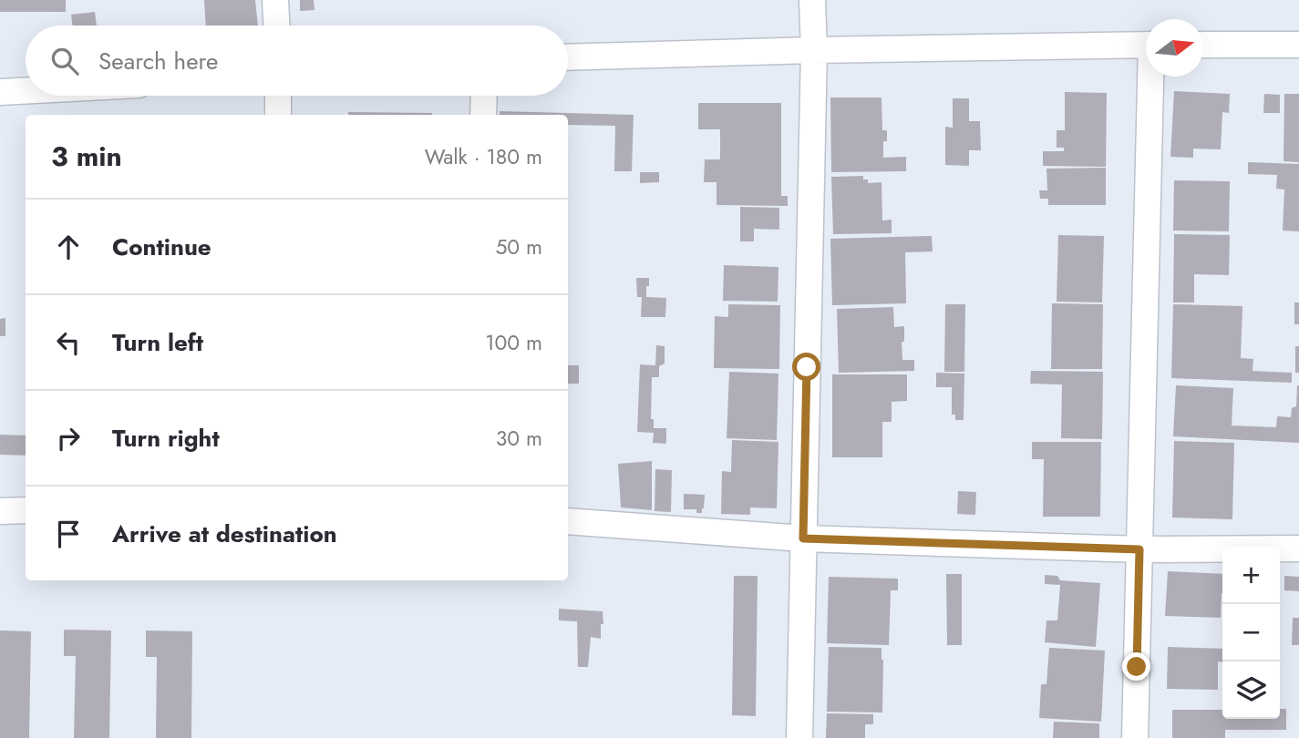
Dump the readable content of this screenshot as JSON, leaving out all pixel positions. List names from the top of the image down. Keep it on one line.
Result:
{"north":"right","page":{"search":"Search here","heading":["3 min","Walk · 180 m"],"list":[["Continue","50 m"],["Turn left","100 m"],["Turn right","30 m"],"Arrive at destination"],"map_buttons":["+","−"]}}
